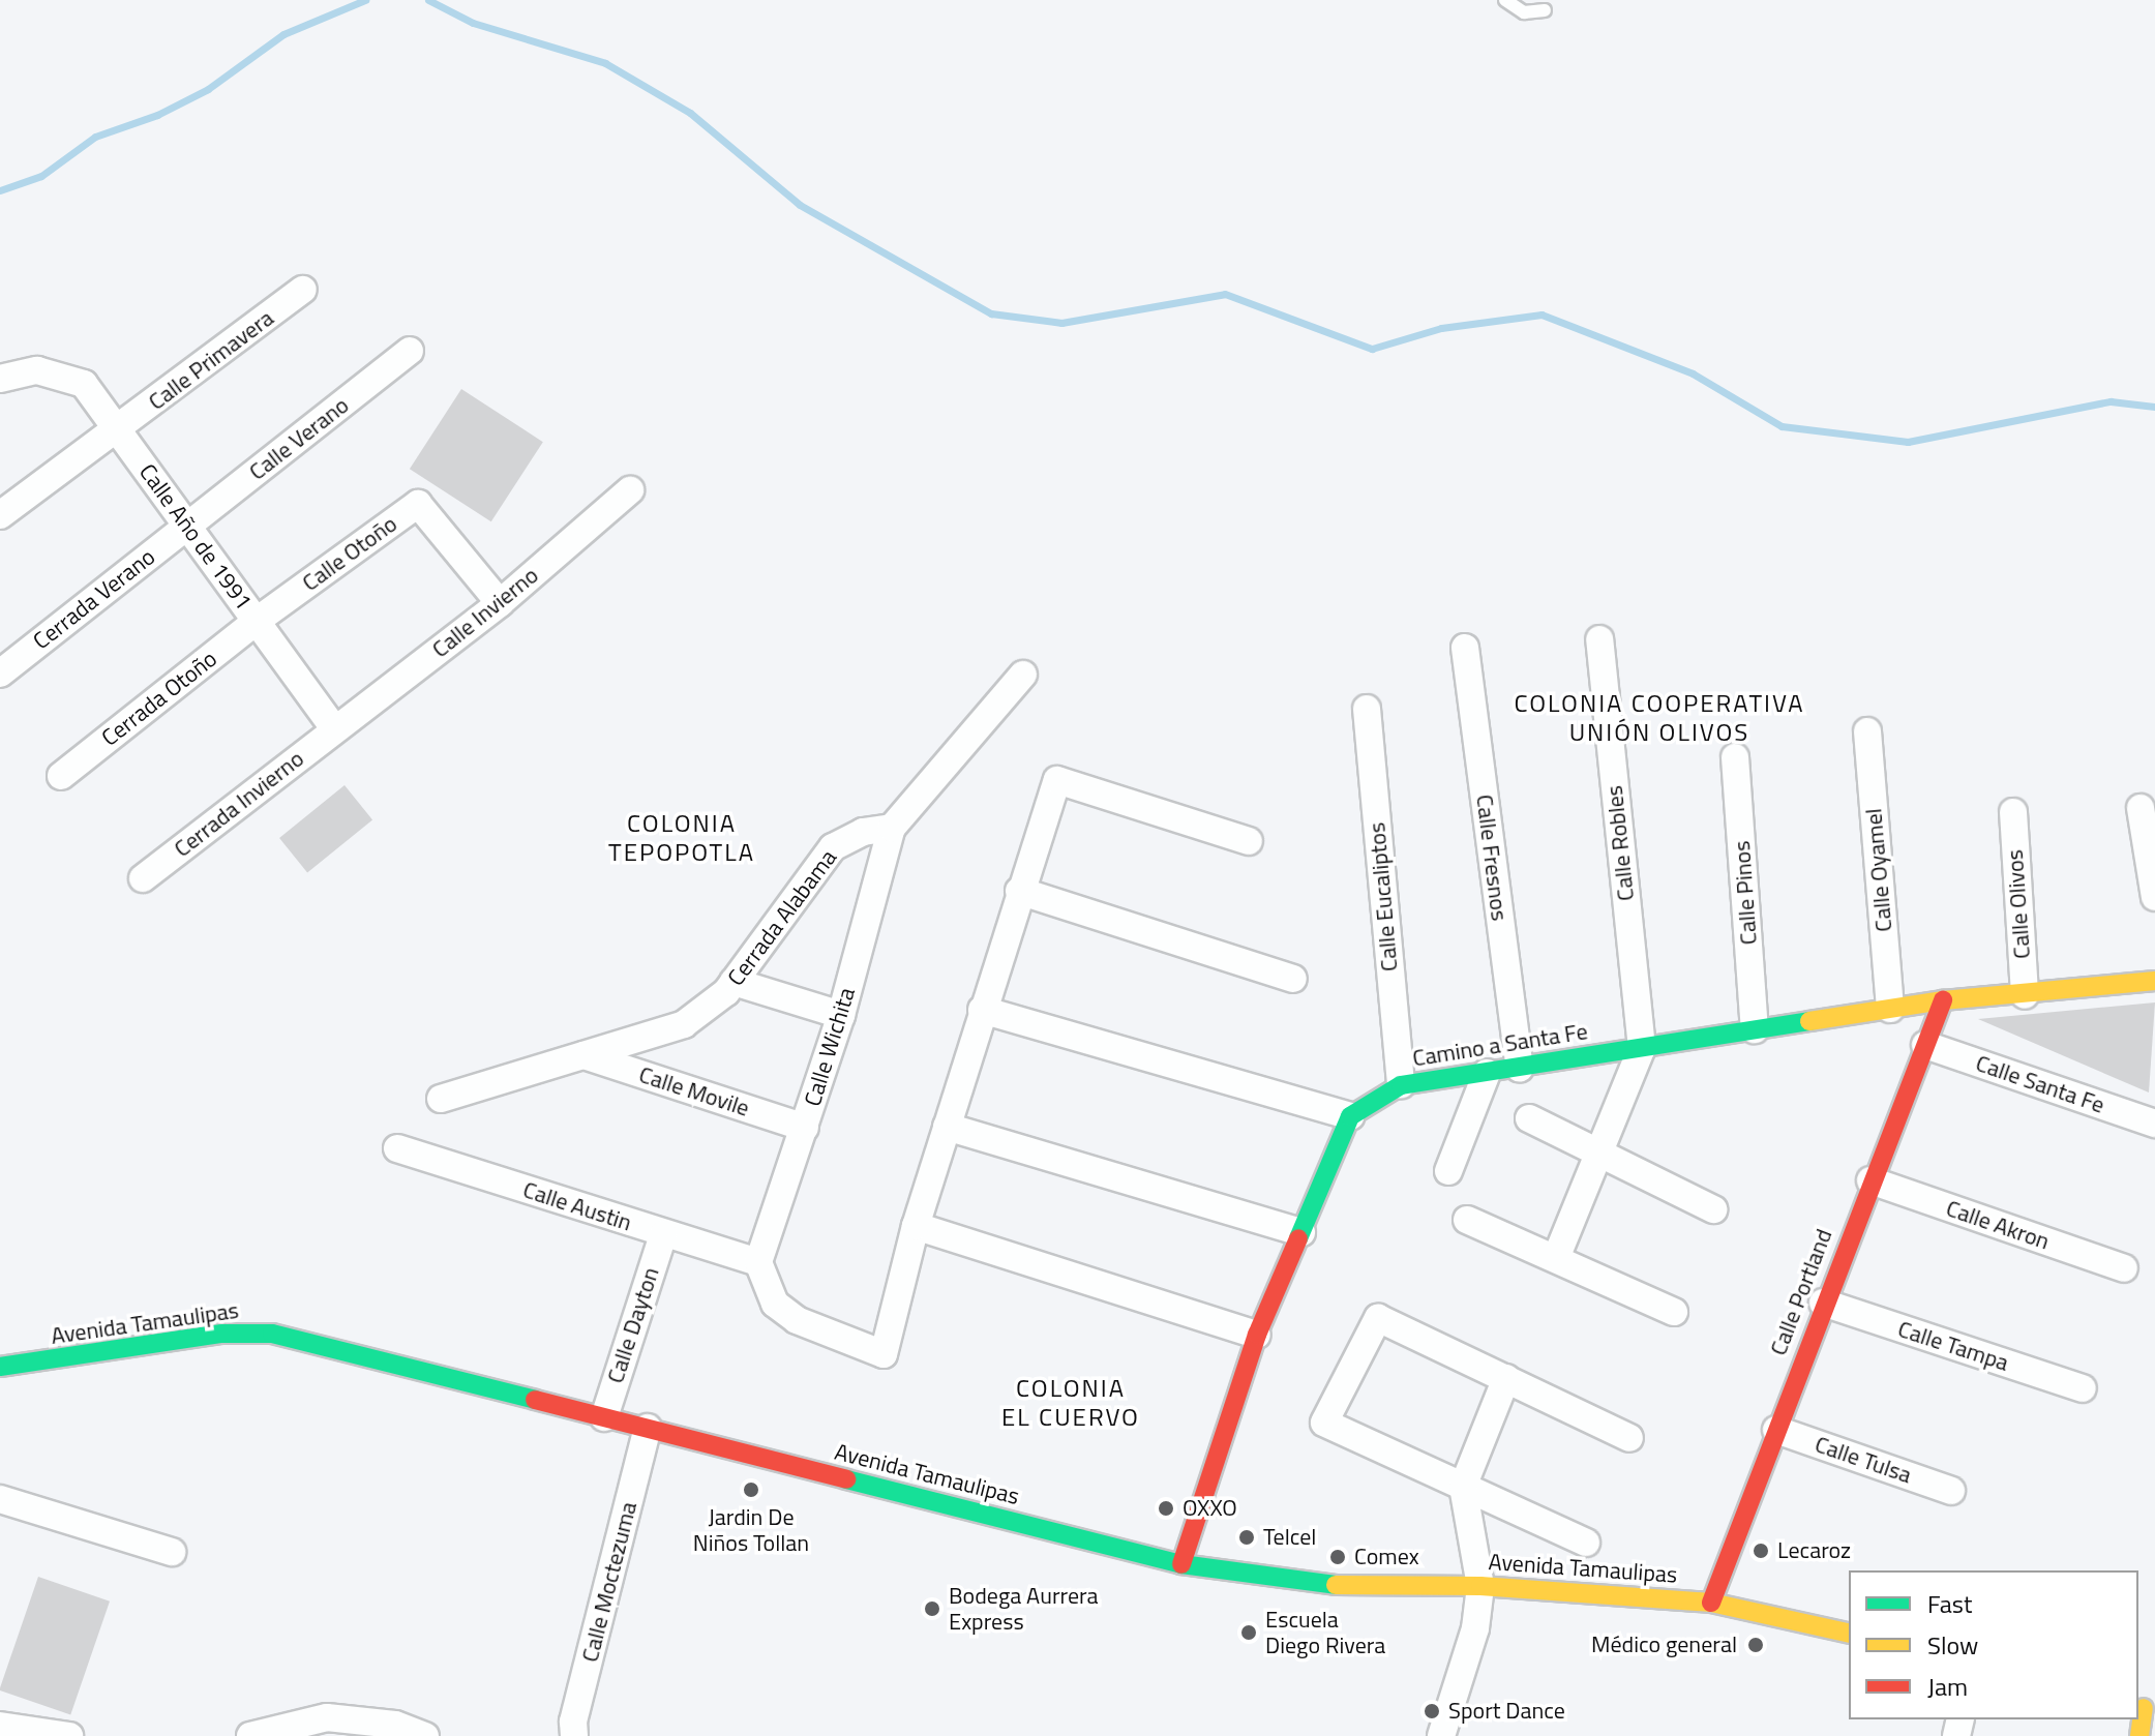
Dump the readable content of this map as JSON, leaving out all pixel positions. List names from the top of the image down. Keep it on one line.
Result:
{"streets":{"street":["Calle Primavera","Calle Verano","Calle Año de 1991","Calle Otoño","Cerrada Verano","Calle Invierno","Cerrada Otoño","Cerrada Invierno","Calle Robles","Calle Fresnos","Calle Oyamel","Calle Pinos","Calle Eucaliptos","Calle Olivos","Cerrada Alabama","Camino a Santa Fe","Calle Wichita","Calle Santa Fe","Calle Movile","Calle Austin","Calle Akron","Calle Portland","Avenida Tamaulipas","Calle Dayton","Calle Tampa","Calle Tulsa","Calle Moctezuma"]},"crossings":[["Calle Primavera","Calle Año de 1991"],["Calle Verano","Calle Año de 1991"],["Calle Verano","Cerrada Verano"],["Calle Año de 1991","Calle Otoño"],["Calle Año de 1991","Cerrada Verano"],["Calle Año de 1991","Calle Invierno"],["Calle Año de 1991","Cerrada Otoño"],["Calle Año de 1991","Cerrada Invierno"],["Calle Otoño","Calle Invierno"],["Calle Otoño","Cerrada Otoño"],["Calle Invierno","Cerrada Invierno"],["Calle Robles","Camino a Santa Fe"],["Calle Fresnos","Camino a Santa Fe"],["Calle Oyamel","Camino a Santa Fe"],["Calle Pinos","Camino a Santa Fe"],["Calle Eucaliptos","Camino a Santa Fe"],["Calle Olivos","Camino a Santa Fe"],["Cerrada Alabama","Calle Wichita"],["Cerrada Alabama","Calle Movile"],["Camino a Santa Fe","Calle Portland"],["Calle Wichita","Calle Movile"],["Calle Wichita","Calle Austin"],["Calle Santa Fe","Calle Portland"],["Calle Austin","Calle Dayton"],["Calle Akron","Calle Portland"],["Calle Portland","Avenida Tamaulipas"],["Calle Portland","Calle Tampa"],["Calle Portland","Calle Tulsa"],["Avenida Tamaulipas","Calle Dayton"],["Avenida Tamaulipas","Calle Moctezuma"]],"districts":["COLONIA COOPERATIVA UNIÓN OLIVOS","COLONIA TEPOPOTLA","COLONIA EL CUERVO"],"places":["Jardin De Niños Tollan","OXXO","Telcel","Lecaroz","Comex","Bodega Aurrera Express","Escuela Diego Rivera","Médico general","Sport Dance"],"legend":["Fast","Slow","Jam"]}
